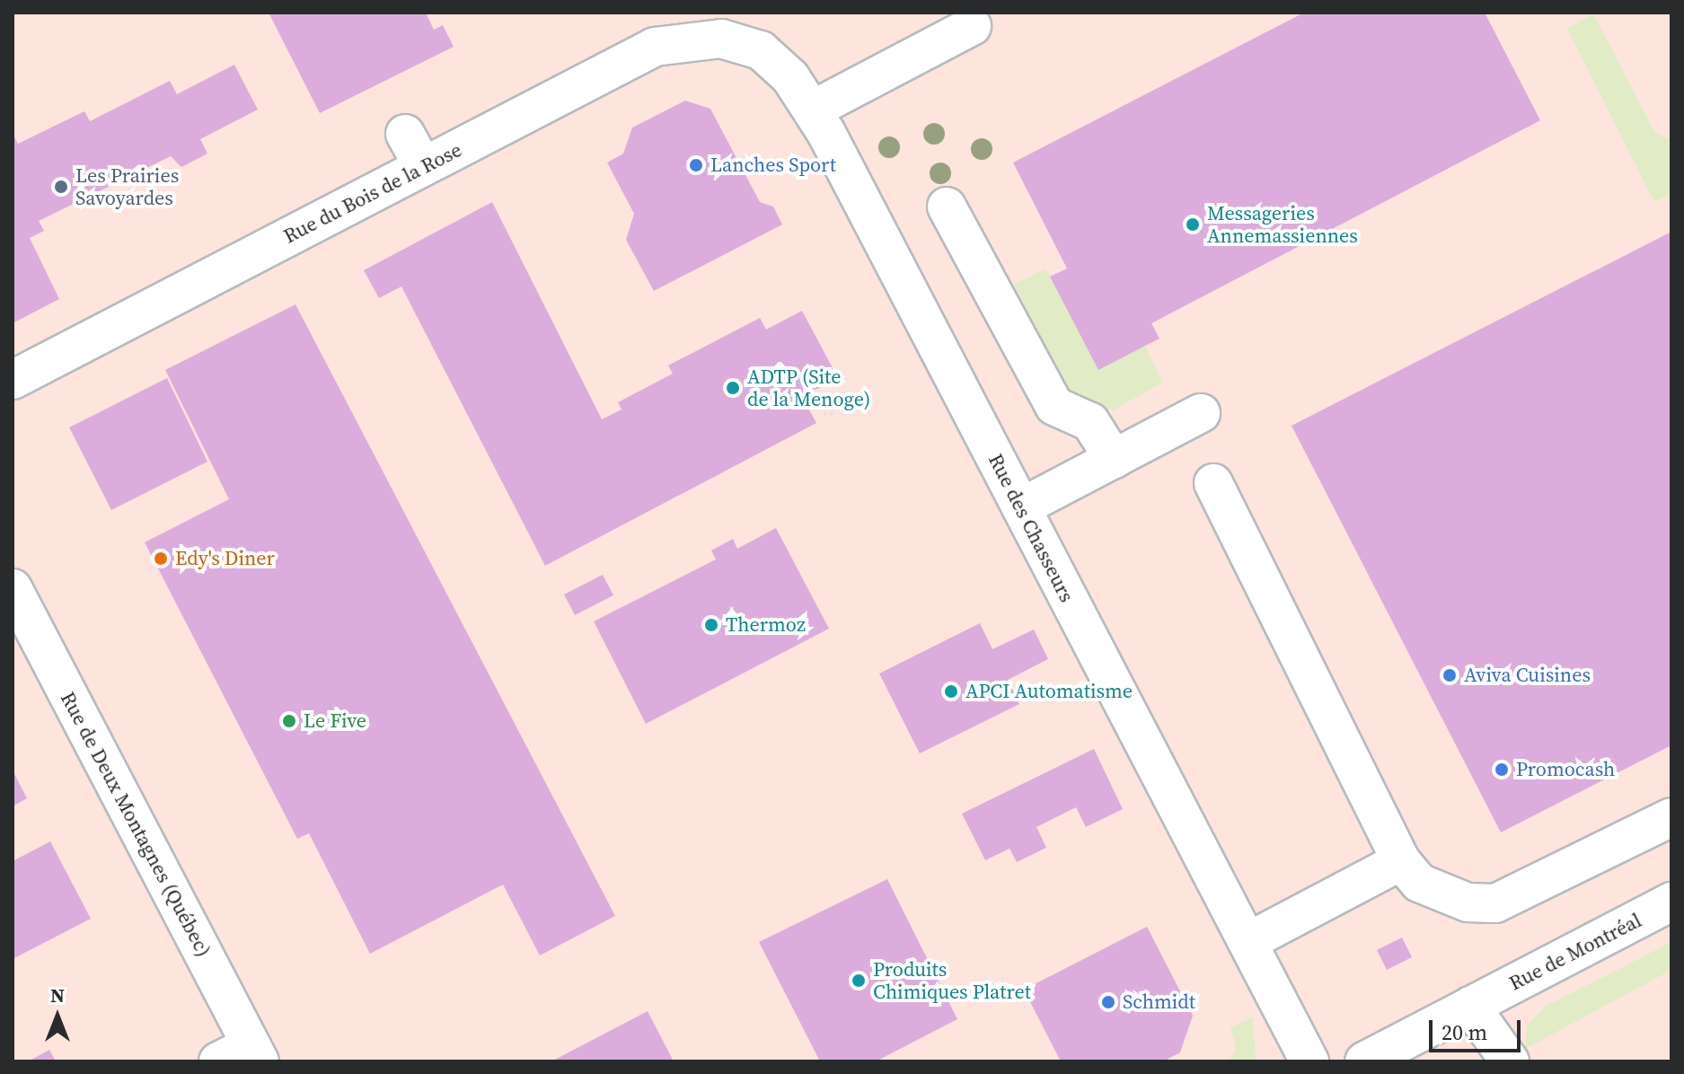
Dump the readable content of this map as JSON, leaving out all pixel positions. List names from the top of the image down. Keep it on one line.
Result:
{"streets":{"street":["Rue du Bois de la Rose","Rue des Chasseurs","Rue de Deux Montagnes (Québec)","Rue de Montréal"]},"crossings":[["Rue du Bois de la Rose","Rue des Chasseurs"]],"places":["Lanches Sport","Les Prairies Savoyardes","Messageries Annemassiennes","ADTP (Site de la Menoge)","Edy's Diner","Thermoz","Aviva Cuisines","APCI Automatisme","Le Five","Promocash","Produits Chimiques Platret","Schmidt"],"scale_bar":"20 m","north":"top"}
